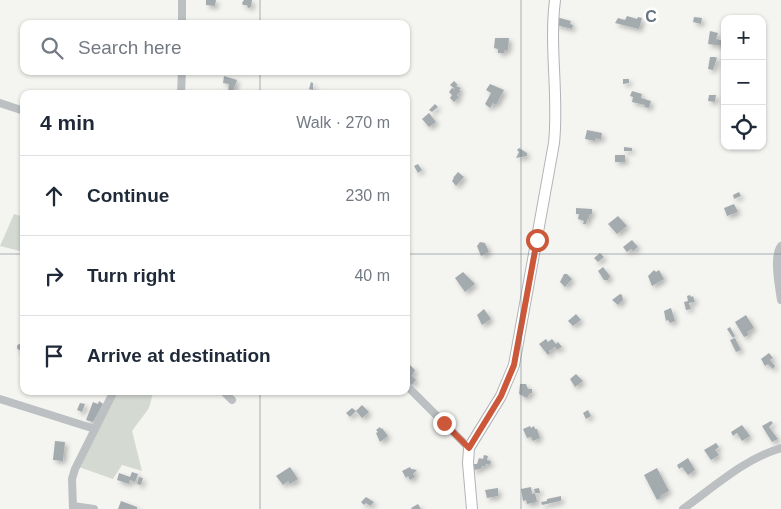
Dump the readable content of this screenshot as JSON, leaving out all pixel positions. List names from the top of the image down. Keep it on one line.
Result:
{"page":{"map_buttons":["+","−"],"search":"Search here","heading":["4 min","Walk · 270 m"],"list":[["Continue","230 m"],["Turn right","40 m"],"Arrive at destination"]},"grid":{"columns":["C"]}}
